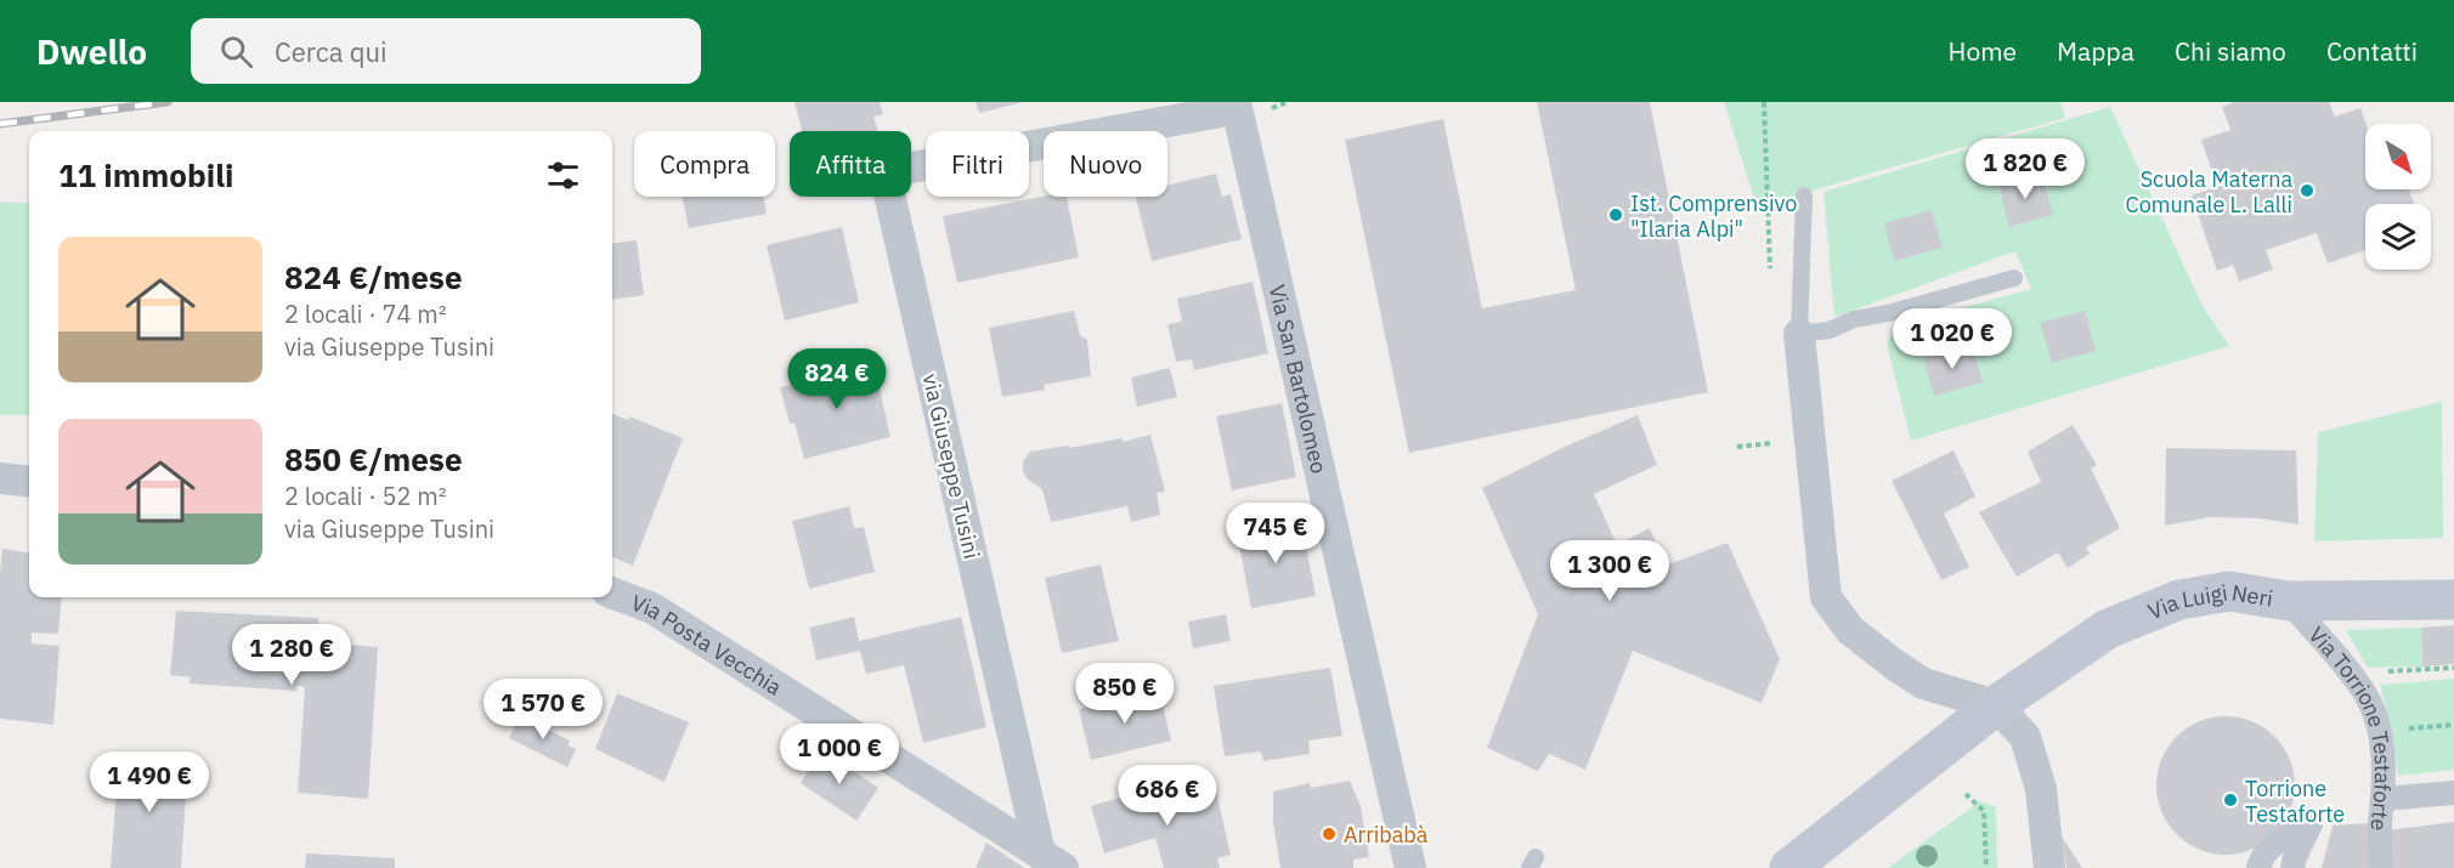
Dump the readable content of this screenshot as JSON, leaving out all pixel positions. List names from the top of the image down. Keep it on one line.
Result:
{"streets":{"main road":["Via Luigi Neri"],"street":["Via San Bartolomeo","via Giuseppe Tusini","Via Posta Vecchia","Via Torrione Testaforte"]},"crossings":[["Via San Bartolomeo","via Giuseppe Tusini"],["via Giuseppe Tusini","Via Posta Vecchia"],["Via Luigi Neri","Via Torrione Testaforte"]],"places":["Scuola Materna Comunale L. Lalli","Ist. Comprensivo \"Ilaria Alpi\"","Torrione Testaforte","Arribabà"],"north":"bottom right","page":{"header":"Dwello","search":"Cerca qui","nav":["Home","Mappa","Chi siamo","Contatti"],"chip":["Compra","Affitta","Filtri","Nuovo"],"heading":"11 immobili","price":["1 820 €","1 020 €","824 €","745 €","1 300 €","1 280 €","850 €","1 570 €","1 000 €","1 490 €","686 €"],"list":[{"name":"824 €/mese","note":"2 locali · 74 m² · via Giuseppe Tusini"},{"name":"850 €/mese","note":"2 locali · 52 m² · via Giuseppe Tusini"}]}}
